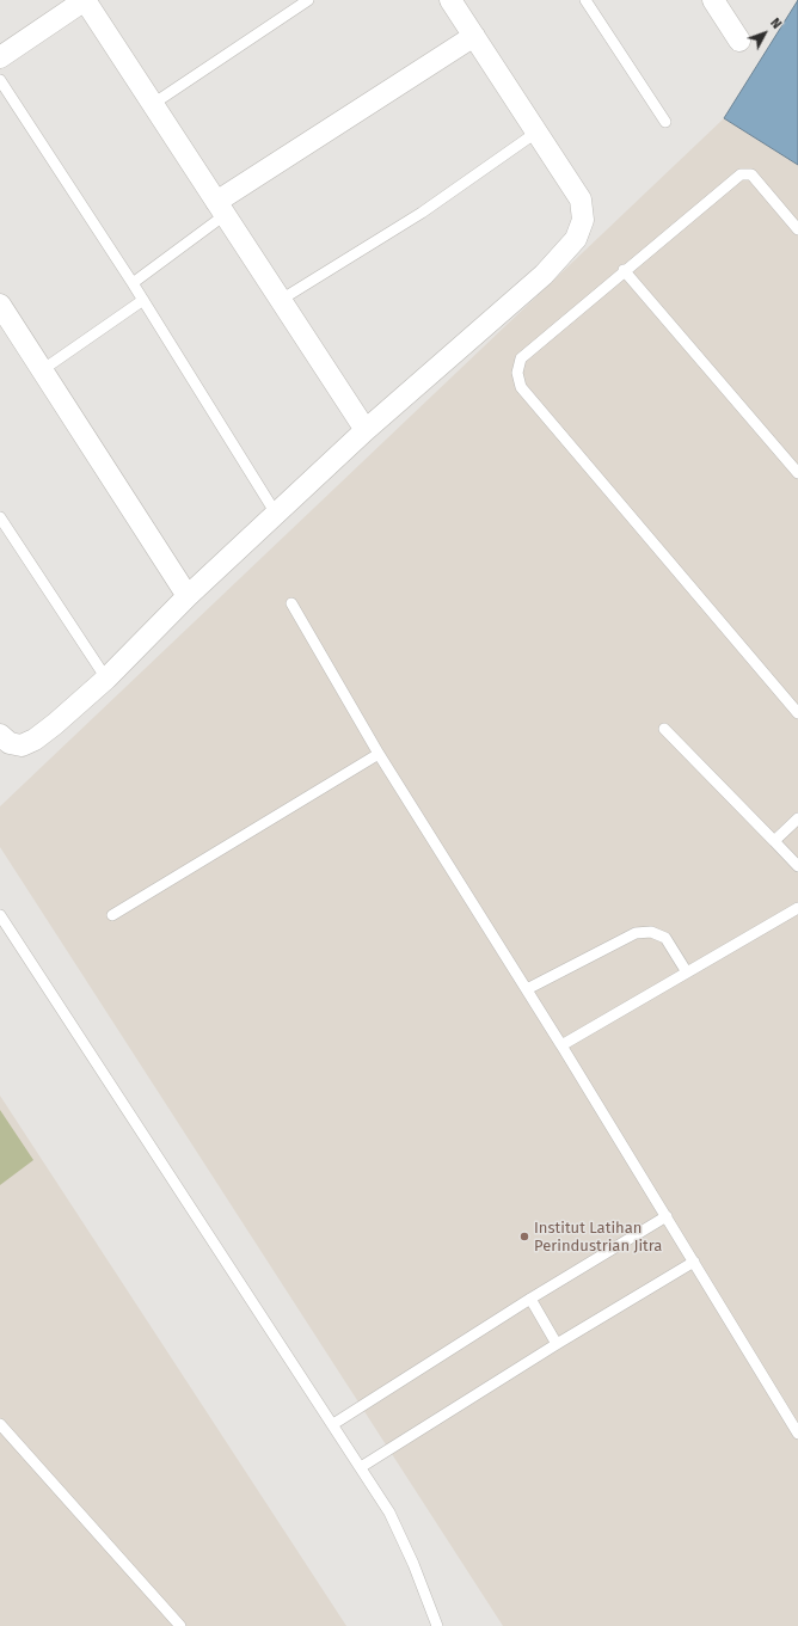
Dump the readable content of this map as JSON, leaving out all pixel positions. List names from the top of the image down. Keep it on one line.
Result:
{"places":["Institut Latihan Perindustrian Jitra"],"north":"top right"}
